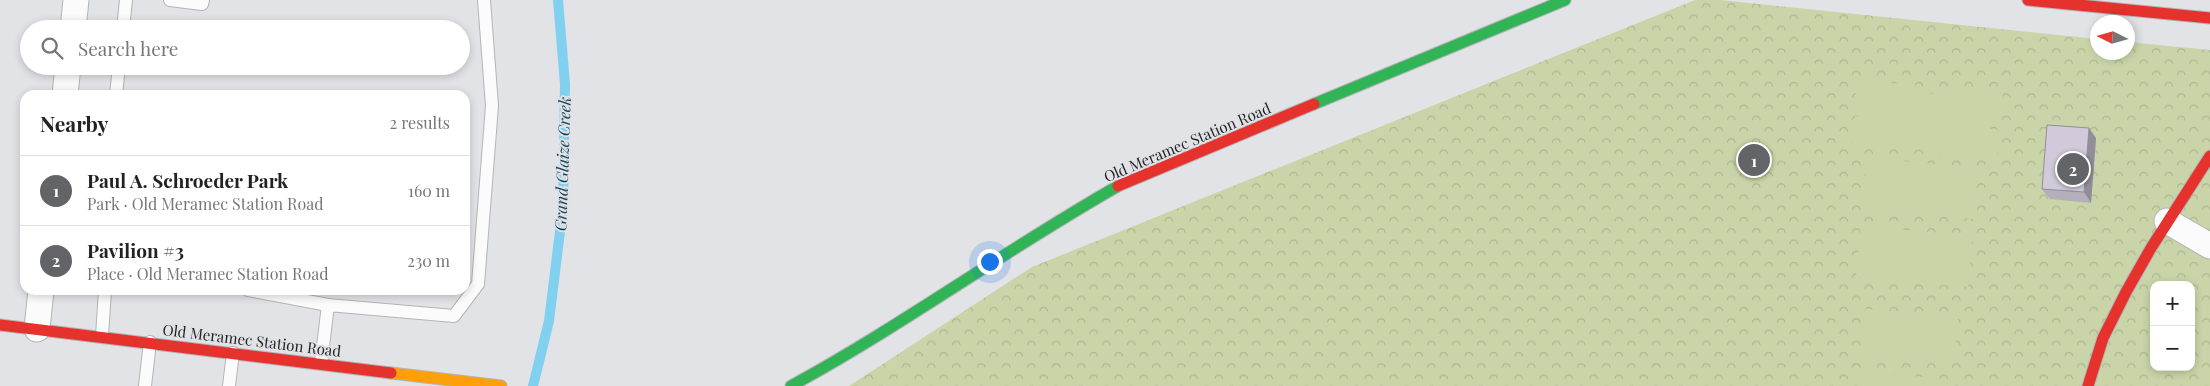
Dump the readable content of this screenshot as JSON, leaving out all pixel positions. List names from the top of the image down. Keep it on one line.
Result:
{"streets":{"street":["Old Meramec Station Road"]},"water":["Grand Glaize Creek"],"north":"left","page":{"search":"Search here","heading":["Nearby","2 results"],"pins":["1","2"],"list":[{"mark":"1","name":"Paul A. Schroeder Park","note":"Park · Old Meramec Station Road","value":"160 m"},{"mark":"2","name":"Pavilion #3","note":"Place · Old Meramec Station Road","value":"230 m"}],"map_buttons":["+","−"]}}
